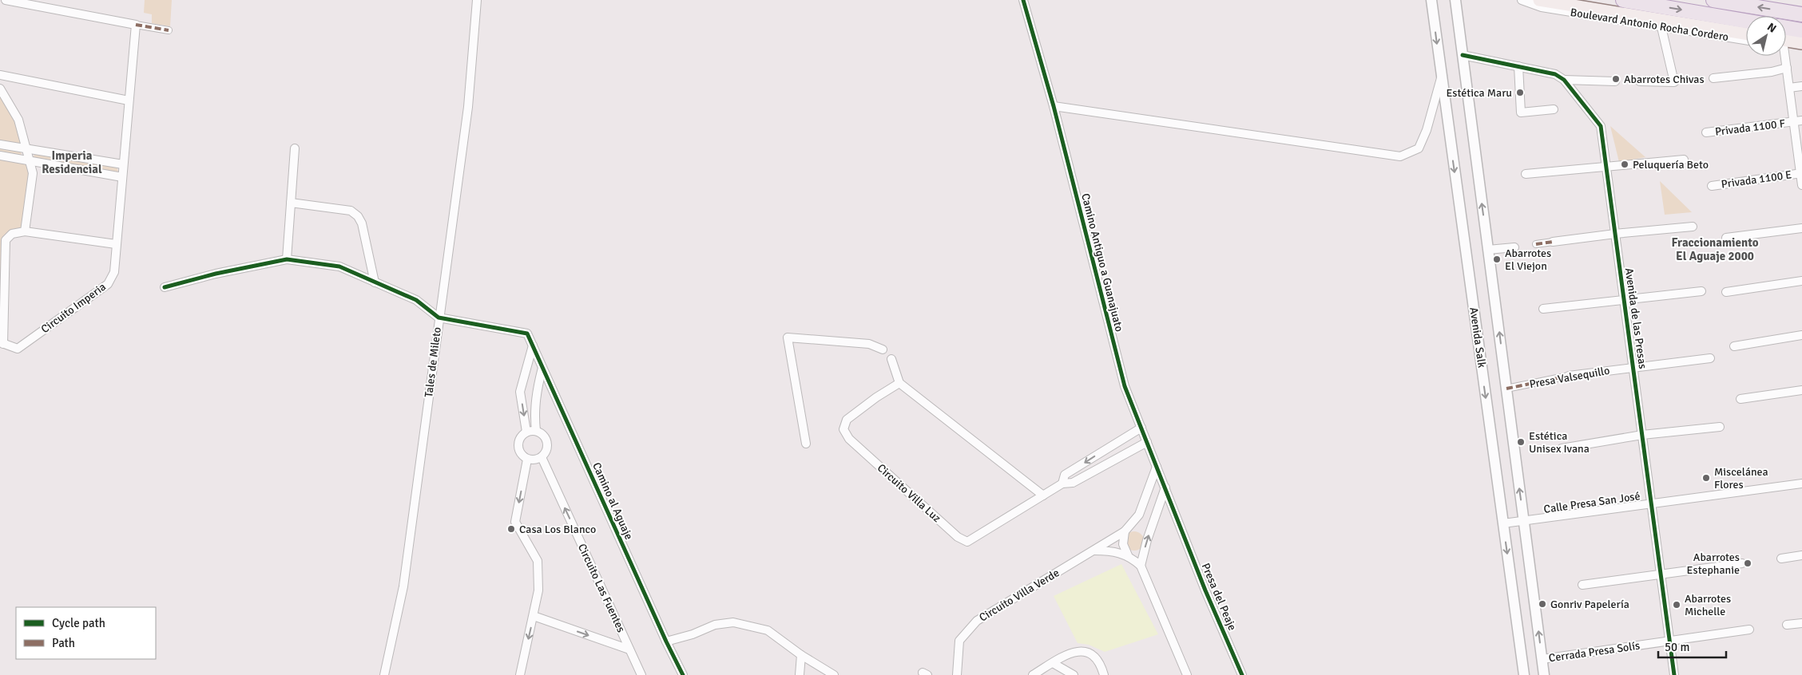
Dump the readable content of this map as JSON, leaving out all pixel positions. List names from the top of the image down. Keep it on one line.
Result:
{"streets":{"highway":["Boulevard Antonio Rocha Cordero"],"street":["Privada 1100 F","Privada 1100 E","Camino Antiguo a Guanajuato","Circuito Imperia","Avenida de las Presas","Avenida Salk","Tales de Mileto","Presa Valsequillo","Circuito Villa Luz","Camino al Aguaje","Calle Presa San José","Circuito Las Fuentes","Circuito Villa Verde","Presa del Peaje","Cerrada Presa Solís"]},"crossings":[["Camino Antiguo a Guanajuato","Circuito Villa Luz"],["Camino Antiguo a Guanajuato","Circuito Villa Verde"],["Camino Antiguo a Guanajuato","Presa del Peaje"],["Avenida de las Presas","Avenida Salk"],["Avenida de las Presas","Presa Valsequillo"],["Avenida de las Presas","Calle Presa San José"],["Avenida de las Presas","Cerrada Presa Solís"],["Avenida Salk","Presa Valsequillo"],["Avenida Salk","Calle Presa San José"],["Avenida Salk","Cerrada Presa Solís"],["Tales de Mileto","Camino al Aguaje"]],"one_way":["Circuito Las Fuentes"],"districts":["Imperia Residencial","Fraccionamiento El Aguaje 2000"],"places":["Abarrotes Chivas","Estética Maru","Peluquería Beto","Abarrotes El Viejon","Estética Unisex Ivana","Miscelánea Flores","Casa Los Blanco","Abarrotes Estephanie","Gonriv Papelería","Abarrotes Michelle"],"legend":["Cycle path","Path"],"scale_bar":"50 m","north":"top right"}
